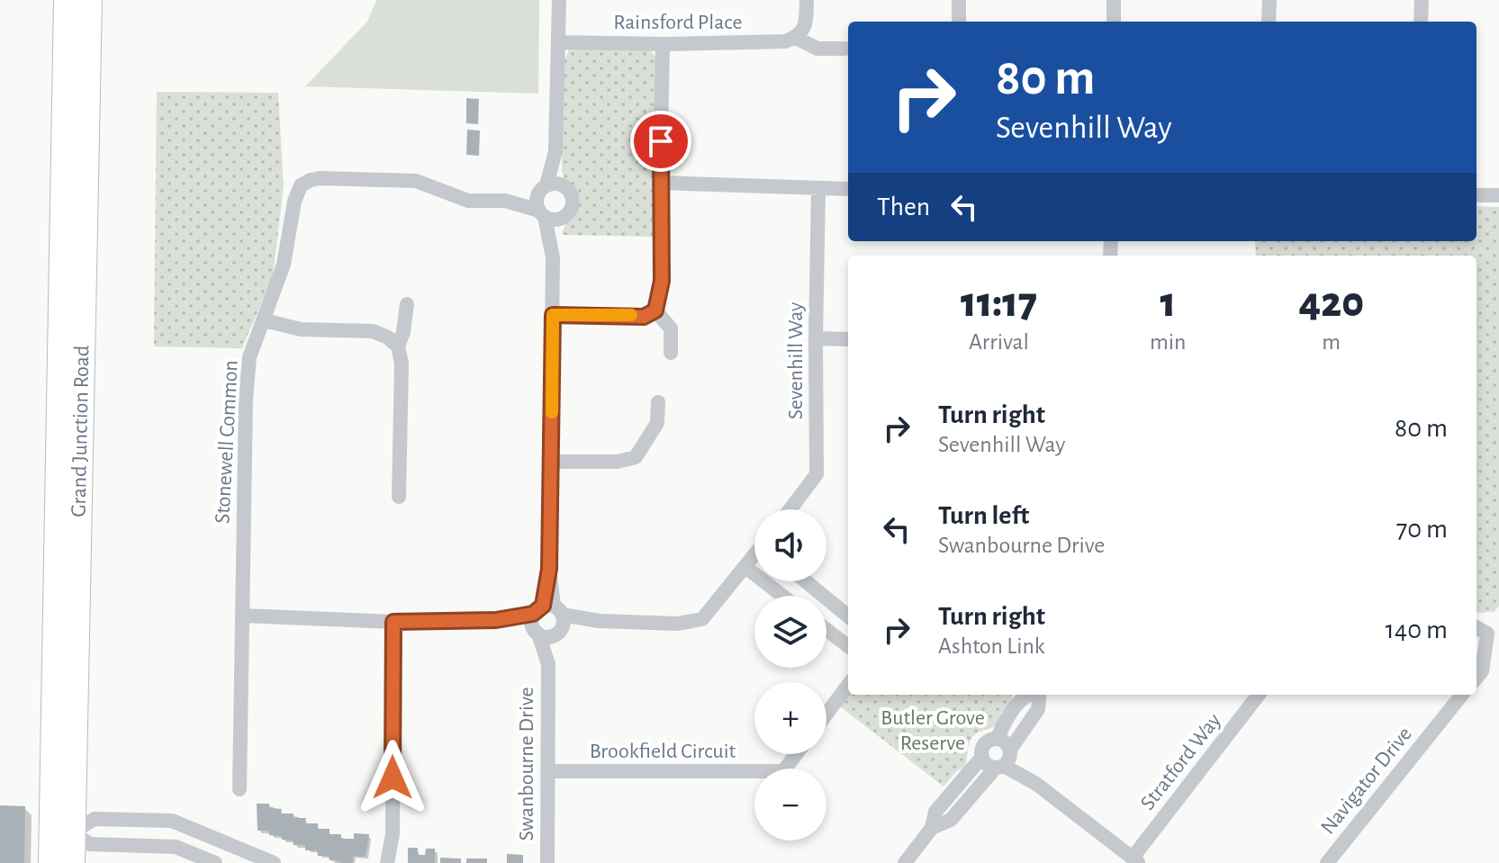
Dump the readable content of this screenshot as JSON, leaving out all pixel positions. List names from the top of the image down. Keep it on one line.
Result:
{"streets":{"highway":["Grand Junction Road"],"street":["Rainsford Place","Sevenhill Way","Stonewell Common","Brookfield Circuit","Stratford Way","Swanbourne Drive","Navigator Drive"]},"crossings":[["Stonewell Common","Swanbourne Drive"],["Brookfield Circuit","Swanbourne Drive"]],"parks":["Butler Grove Reserve"],"page":{"turn":["80 m","Sevenhill Way"],"then":"Then","eta":["11:17","Arrival","1","min","420","m"],"list":[{"name":"Turn right","note":"Sevenhill Way","value":"80 m"},{"name":"Turn left","note":"Swanbourne Drive","value":"70 m"},{"name":"Turn right","note":"Ashton Link","value":"140 m"}],"map_buttons":["+","−"]}}
